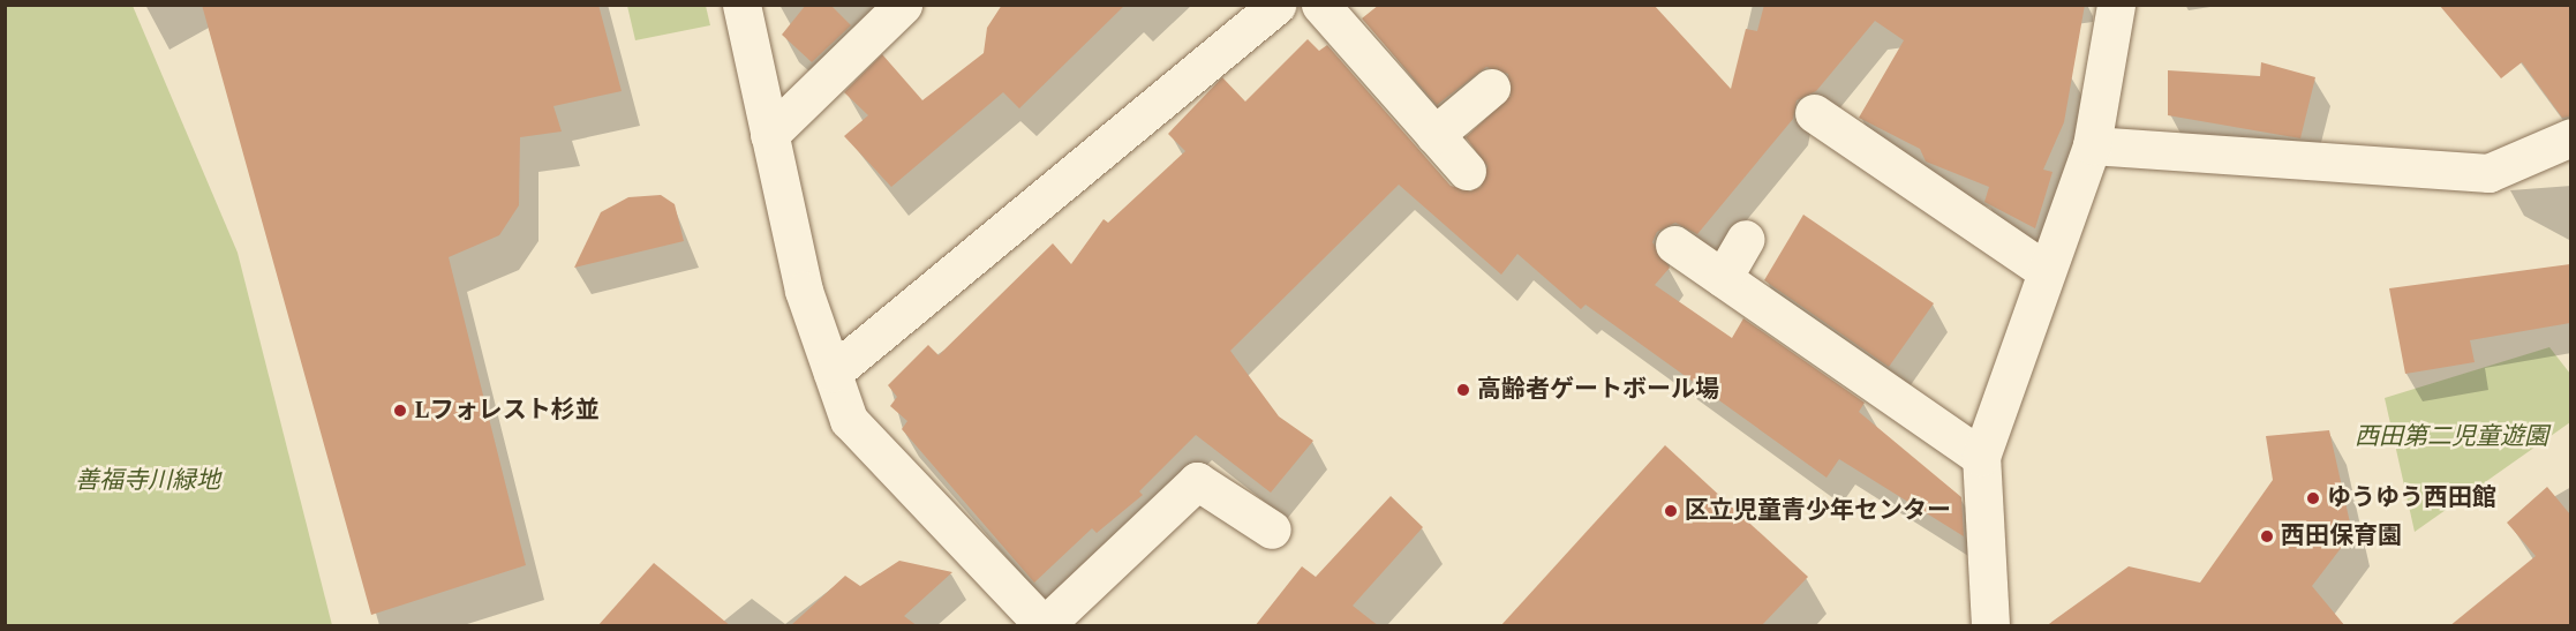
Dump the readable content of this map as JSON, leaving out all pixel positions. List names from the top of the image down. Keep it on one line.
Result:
{"parks":["西田第二児童遊園","善福寺川緑地"],"places":["高齢者ゲートボール場","Lフォレスト杉並","ゆうゆう西田館","区立児童青少年センター","西田保育園"]}
